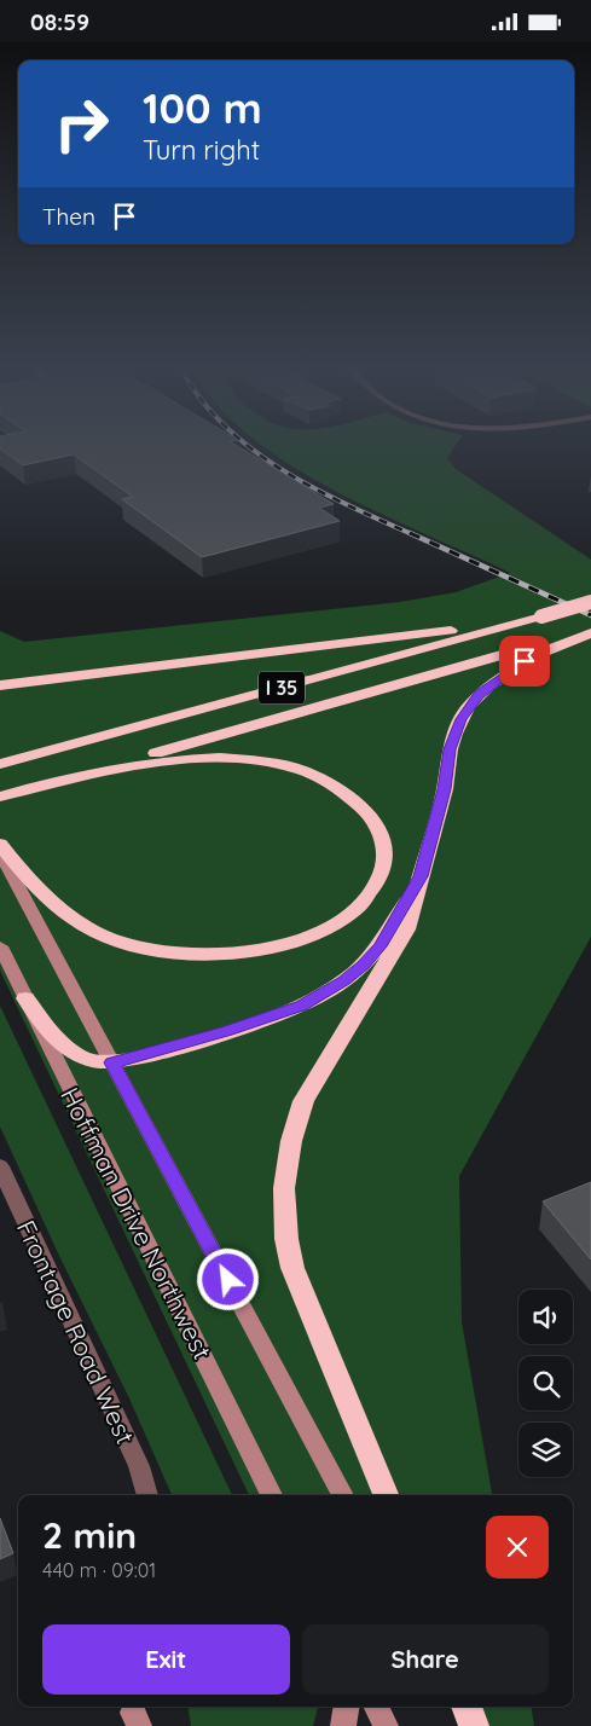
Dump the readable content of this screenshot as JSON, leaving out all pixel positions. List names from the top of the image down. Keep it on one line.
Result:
{"streets":{"highway":["I 35"],"main road":["Hoffman Drive Northwest"],"street":["Frontage Road West"]},"page":{"status":"08:59","turn":["100 m","Turn right"],"then":"Then","heading":["2 min","440 m · 09:01"],"buttons":["Exit","Share"]}}
